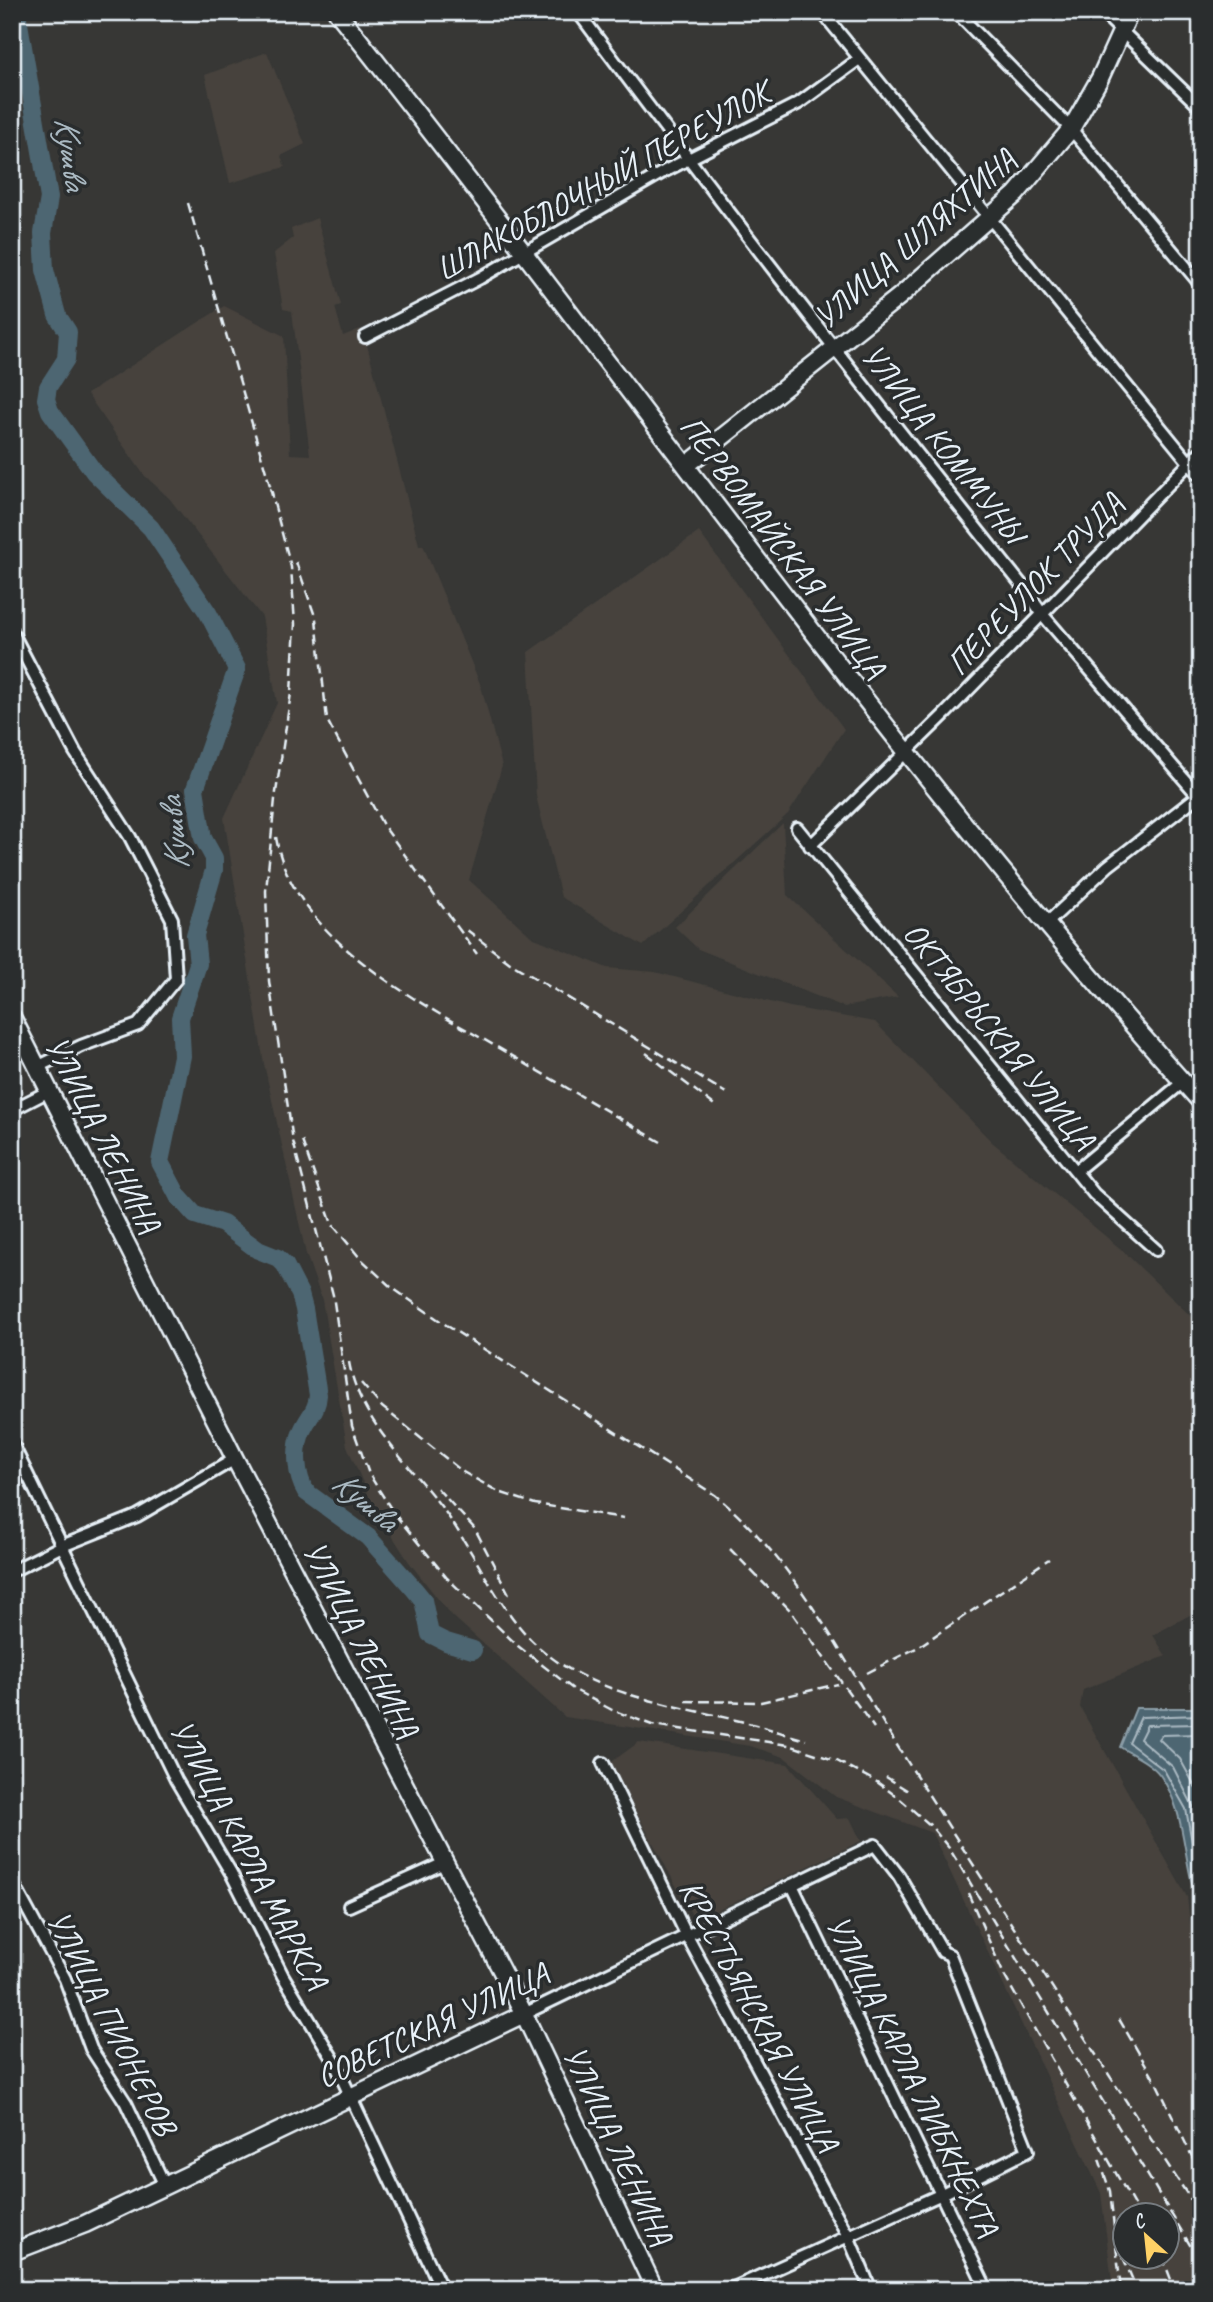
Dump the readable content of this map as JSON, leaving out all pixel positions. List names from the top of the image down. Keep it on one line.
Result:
{"streets":{"main road":["УЛИЦА ШЛЯХТИНА","ПЕРВОМАЙСКАЯ УЛИЦА","УЛИЦА ЛЕНИНА","СОВЕТСКАЯ УЛИЦА"],"street":["ШЛАКОБЛОЧНЫЙ ПЕРЕУЛОК","УЛИЦА КОММУНЫ","ПЕРЕУЛОК ТРУДА","ОКТЯБРЬСКАЯ УЛИЦА","УЛИЦА КАРЛА МАРКСА","КРЕСТЬЯНСКАЯ УЛИЦА","УЛИЦА ПИОНЕРОВ","УЛИЦА КАРЛА ЛИБКНЕХТА"]},"crossings":[["ШЛАКОБЛОЧНЫЙ ПЕРЕУЛОК","УЛИЦА КОММУНЫ"],["ШЛАКОБЛОЧНЫЙ ПЕРЕУЛОК","ПЕРВОМАЙСКАЯ УЛИЦА"],["УЛИЦА ШЛЯХТИНА","УЛИЦА КОММУНЫ"],["УЛИЦА ШЛЯХТИНА","ПЕРВОМАЙСКАЯ УЛИЦА"],["УЛИЦА КОММУНЫ","ПЕРЕУЛОК ТРУДА"],["ПЕРВОМАЙСКАЯ УЛИЦА","ПЕРЕУЛОК ТРУДА"],["ПЕРЕУЛОК ТРУДА","ОКТЯБРЬСКАЯ УЛИЦА"],["УЛИЦА ЛЕНИНА","СОВЕТСКАЯ УЛИЦА"],["УЛИЦА КАРЛА МАРКСА","СОВЕТСКАЯ УЛИЦА"],["КРЕСТЬЯНСКАЯ УЛИЦА","СОВЕТСКАЯ УЛИЦА"],["УЛИЦА ПИОНЕРОВ","СОВЕТСКАЯ УЛИЦА"],["СОВЕТСКАЯ УЛИЦА","УЛИЦА КАРЛА ЛИБКНЕХТА"]],"water":["Кушва"],"north":"top left"}
